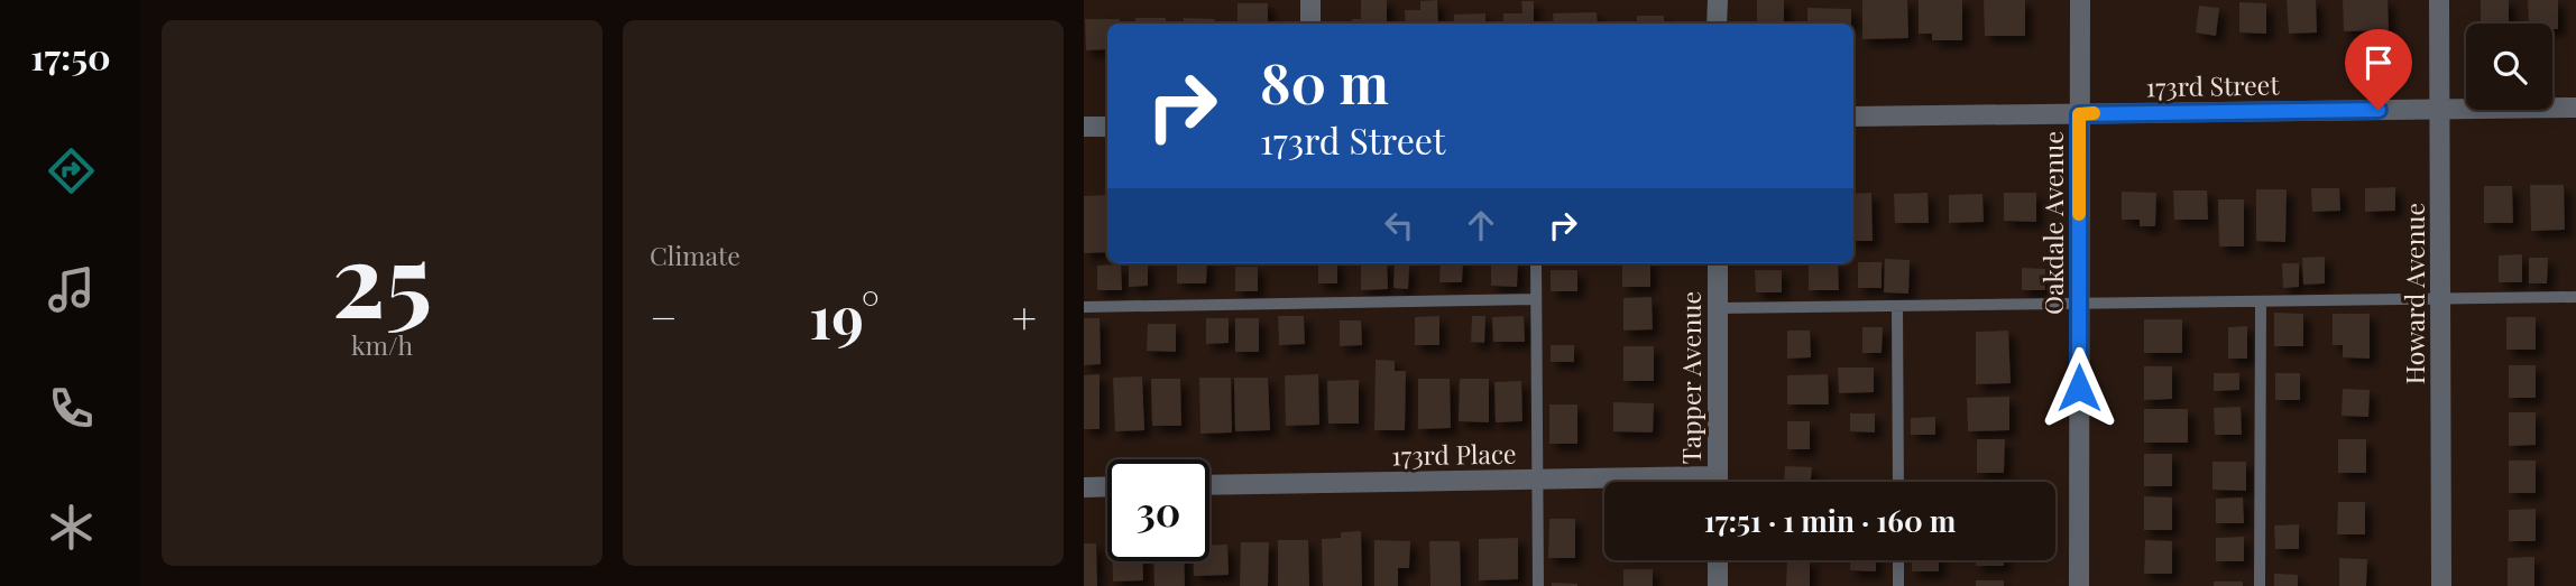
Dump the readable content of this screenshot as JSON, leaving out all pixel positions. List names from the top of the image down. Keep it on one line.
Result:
{"streets":{"street":["173rd Street","Oakdale Avenue","Howard Avenue","Tapper Avenue","173rd Place"]},"crossings":[["173rd Street","Oakdale Avenue"],["173rd Street","Howard Avenue"]],"page":{"tabs":"17:50","tile":[["25","km/h"],"Climate"],"turn":["80 m","173rd Street"],"heat":["−","19°","+"],"limit":"30","trip":"17:51 · 1 min · 160 m"}}
